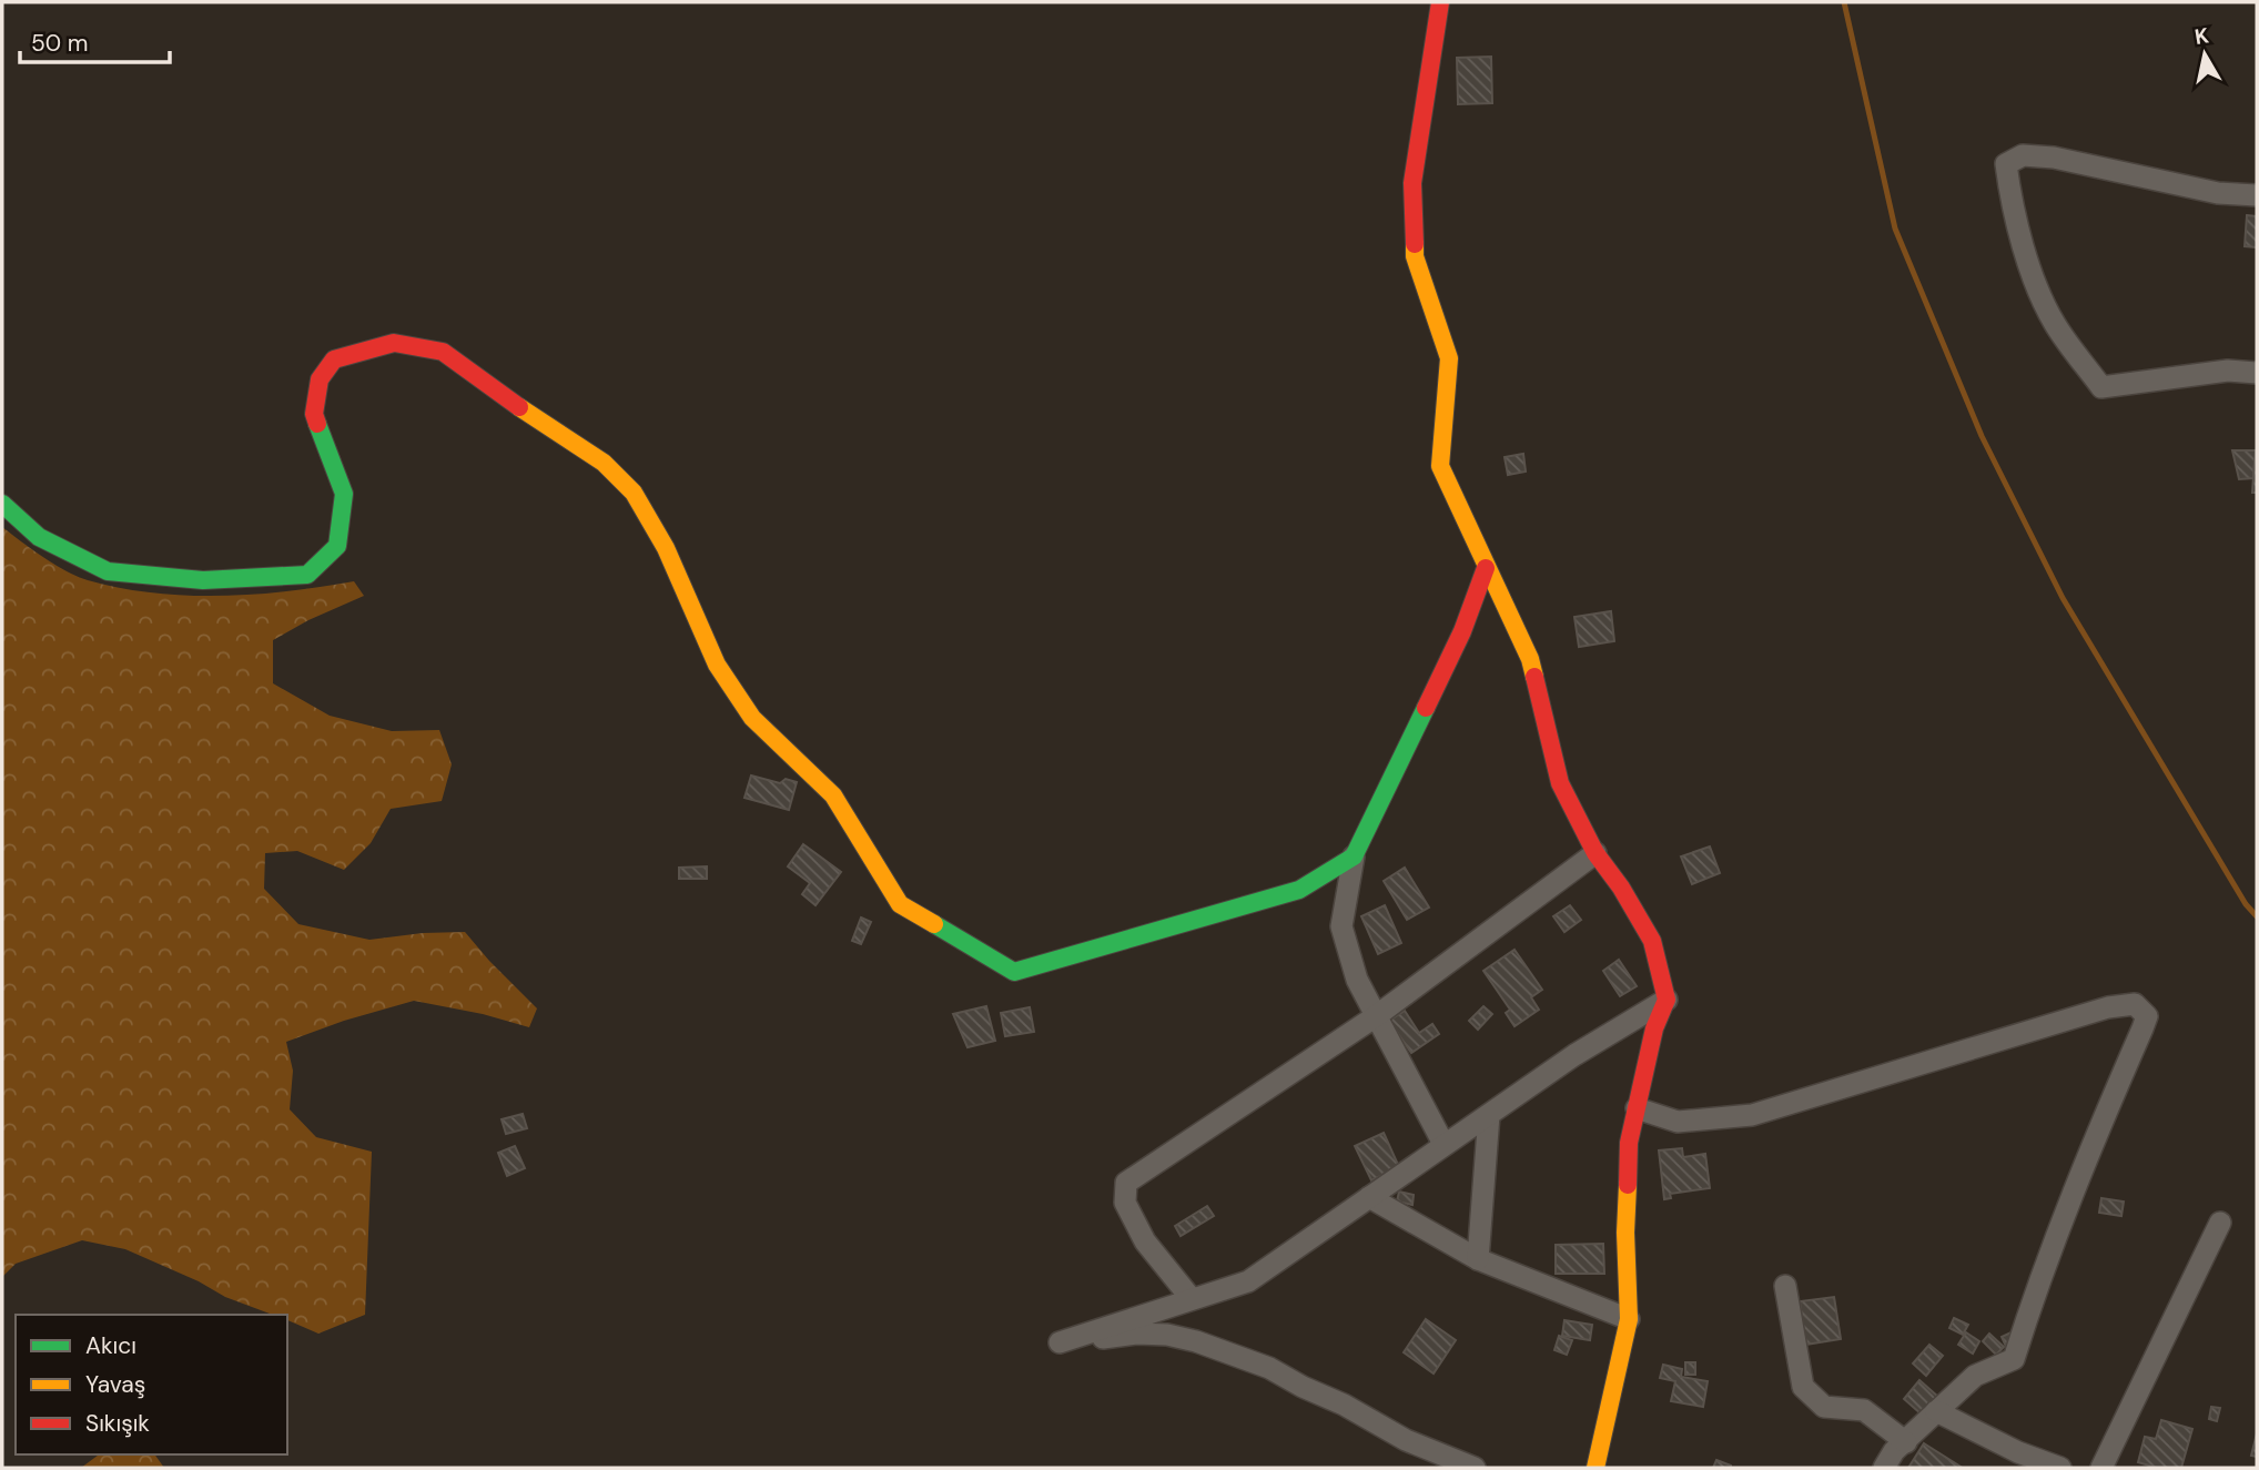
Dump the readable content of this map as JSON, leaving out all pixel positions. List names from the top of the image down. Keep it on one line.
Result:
{"legend":["Akıcı","Yavaş","Sıkışık"],"scale_bar":"50 m","north":"top"}
